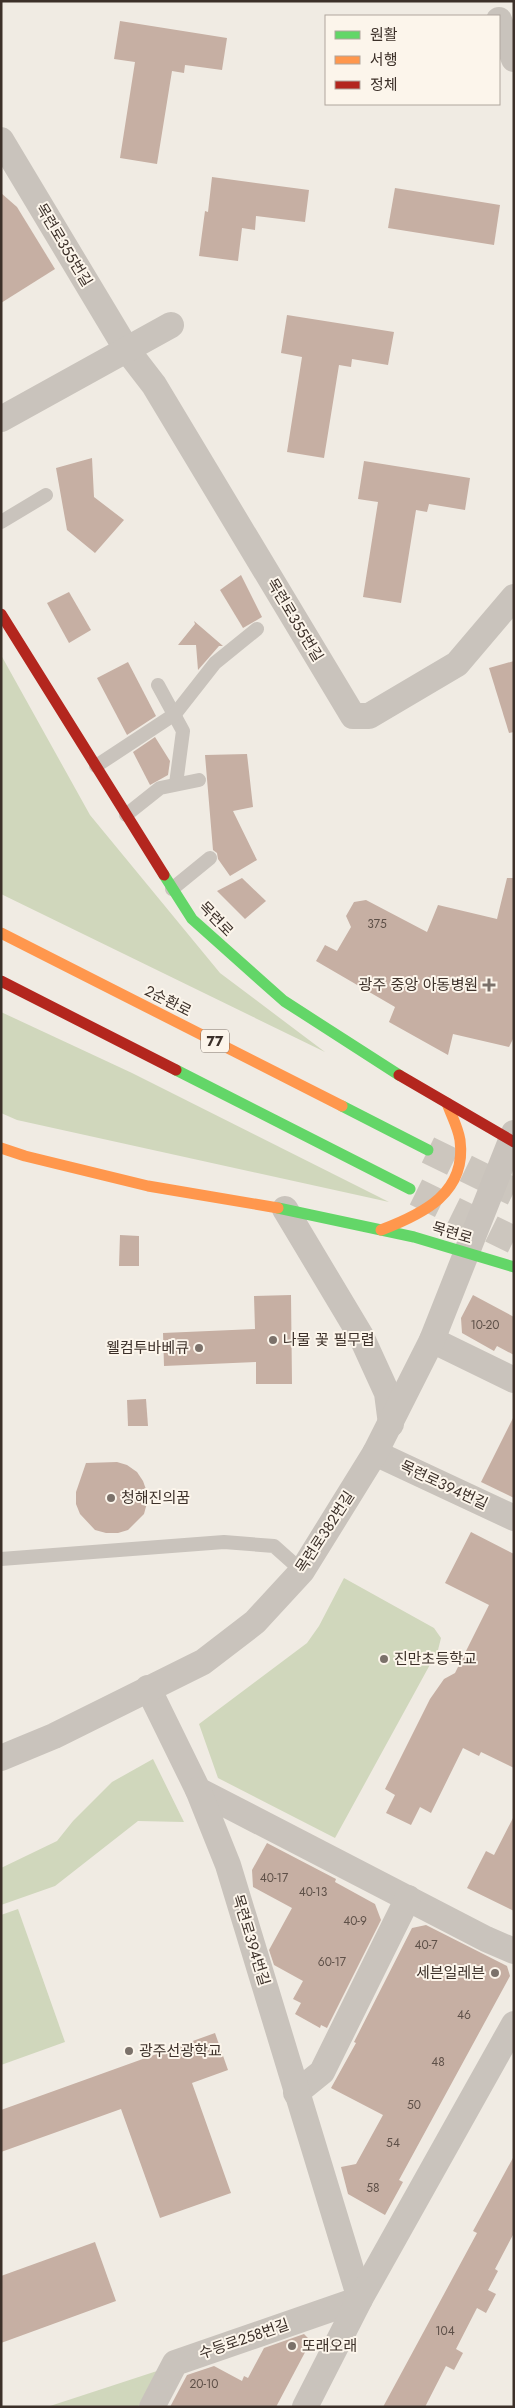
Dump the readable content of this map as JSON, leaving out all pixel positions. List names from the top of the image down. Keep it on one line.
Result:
{"streets":{"main road":["목련로","2순환로","77"],"street":["목련로355번길","목련로394번길","목련로382번길","수등로258번길"]},"crossings":[["목련로","목련로382번길"],["목련로394번길","목련로382번길"],["목련로394번길","수등로258번길"]],"places":{"health":["광주 중앙 아동병원"],"other":["나물 꽃 필무렵","웰컴투바베큐","청해진의꿈","진만초등학교","세븐일레븐","광주선광학교","또래오래"]},"house_numbers":["375","10-20","40-17","40-13","40-9","40-7","60-17","46","48","50","54","58","104","20-10"],"legend":["원활","서행","정체"]}
